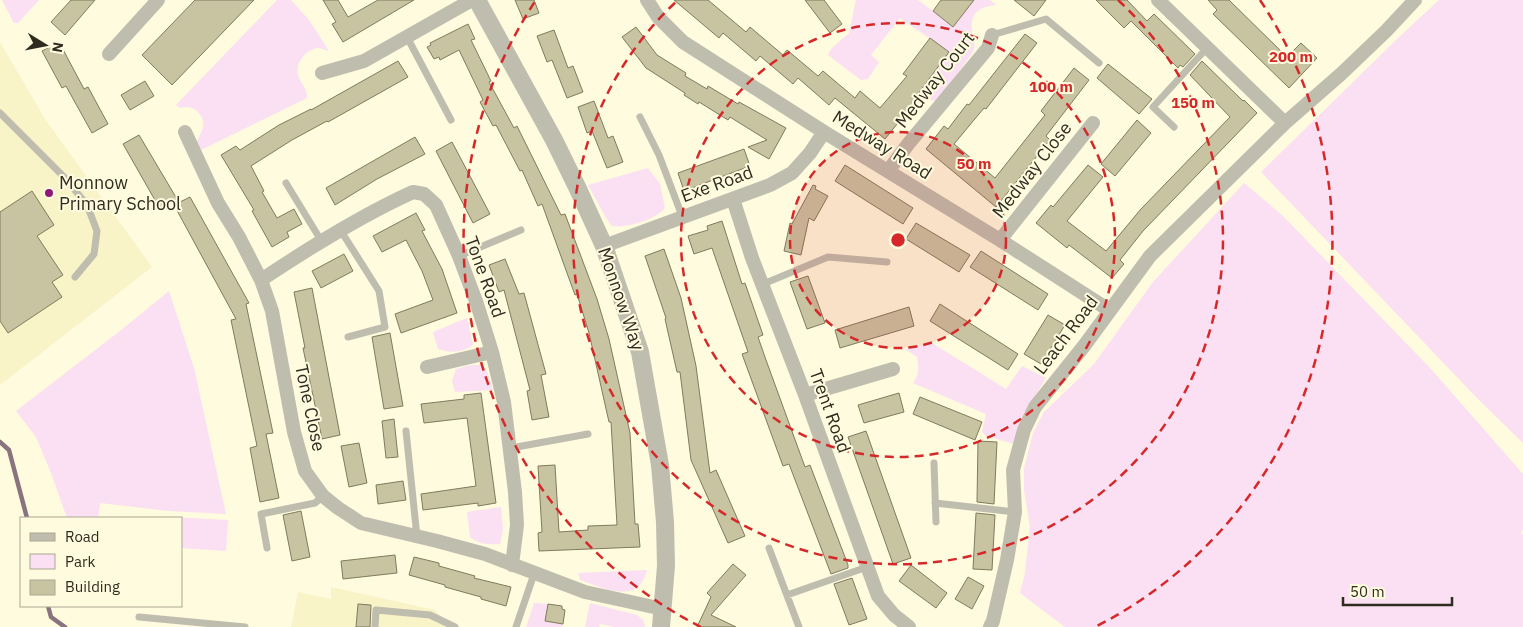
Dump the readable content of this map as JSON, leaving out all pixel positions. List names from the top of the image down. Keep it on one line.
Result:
{"streets":{"street":["Medway Court","Medway Road","Medway Close","Exe Road","Tone Road","Monnow Way","Leach Road","Tone Close","Trent Road"]},"crossings":[["Medway Court","Medway Road"],["Medway Road","Medway Close"],["Medway Road","Exe Road"],["Medway Road","Leach Road"],["Exe Road","Monnow Way"],["Exe Road","Trent Road"],["Tone Road","Tone Close"],["Monnow Way","Tone Close"]],"places":["Monnow Primary School"],"legend":["Road","Park","Building"],"scale_bar":"50 m","north":"right","rings":["200 m","100 m","150 m","50 m"]}
